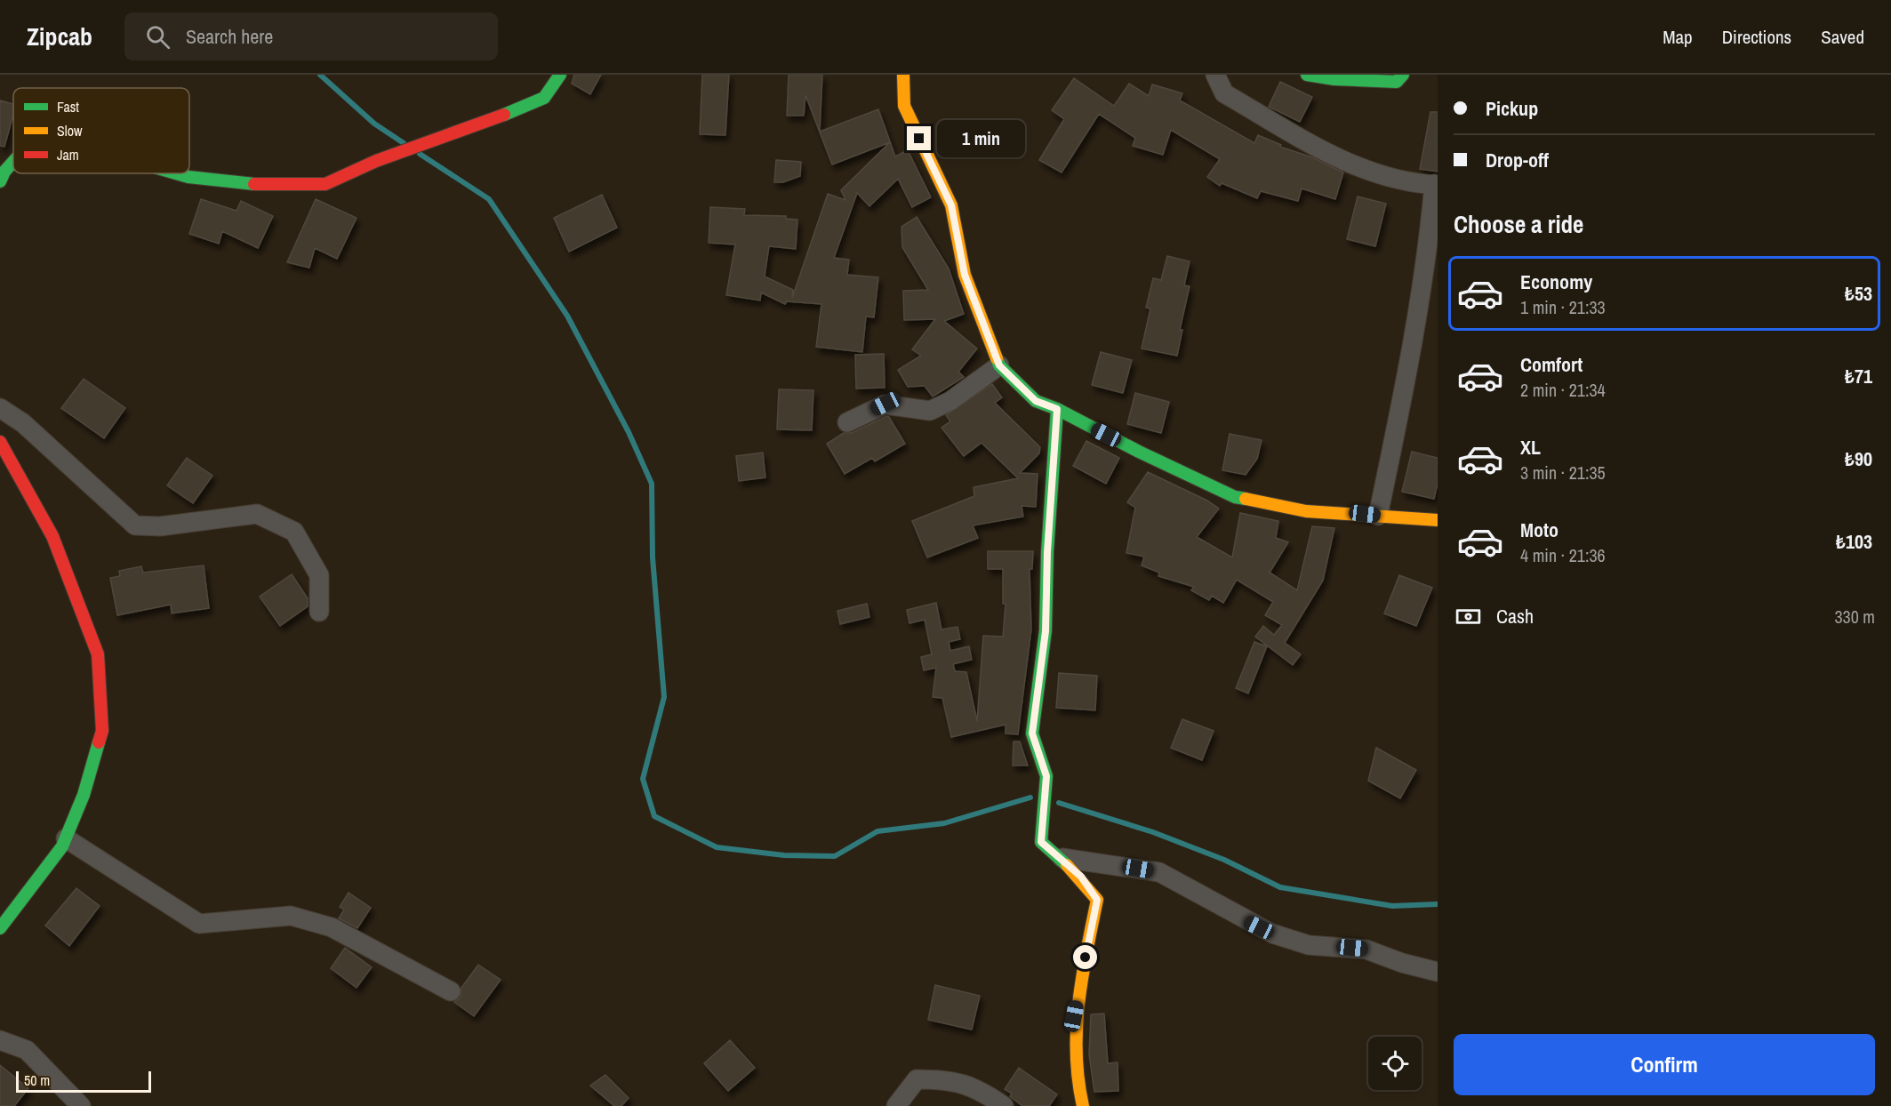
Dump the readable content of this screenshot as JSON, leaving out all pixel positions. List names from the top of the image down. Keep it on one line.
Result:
{"legend":["Fast","Slow","Jam"],"scale_bar":"50 m","page":{"header":"Zipcab","search":"Search here","nav":["Map","Directions","Saved"],"banner":["Pickup","Drop-off"],"bubble":"1 min","heading":"Choose a ride","list":[{"name":"Economy","note":"1 min · 21:33","value":"₺53"},{"name":"Comfort","note":"2 min · 21:34","value":"₺71"},{"name":"XL","note":"3 min · 21:35","value":"₺90"},{"name":"Moto","note":"4 min · 21:36","value":"₺103"}],"pay":["Cash","330 m"],"buttons":"Confirm","scale":"50 m"}}
